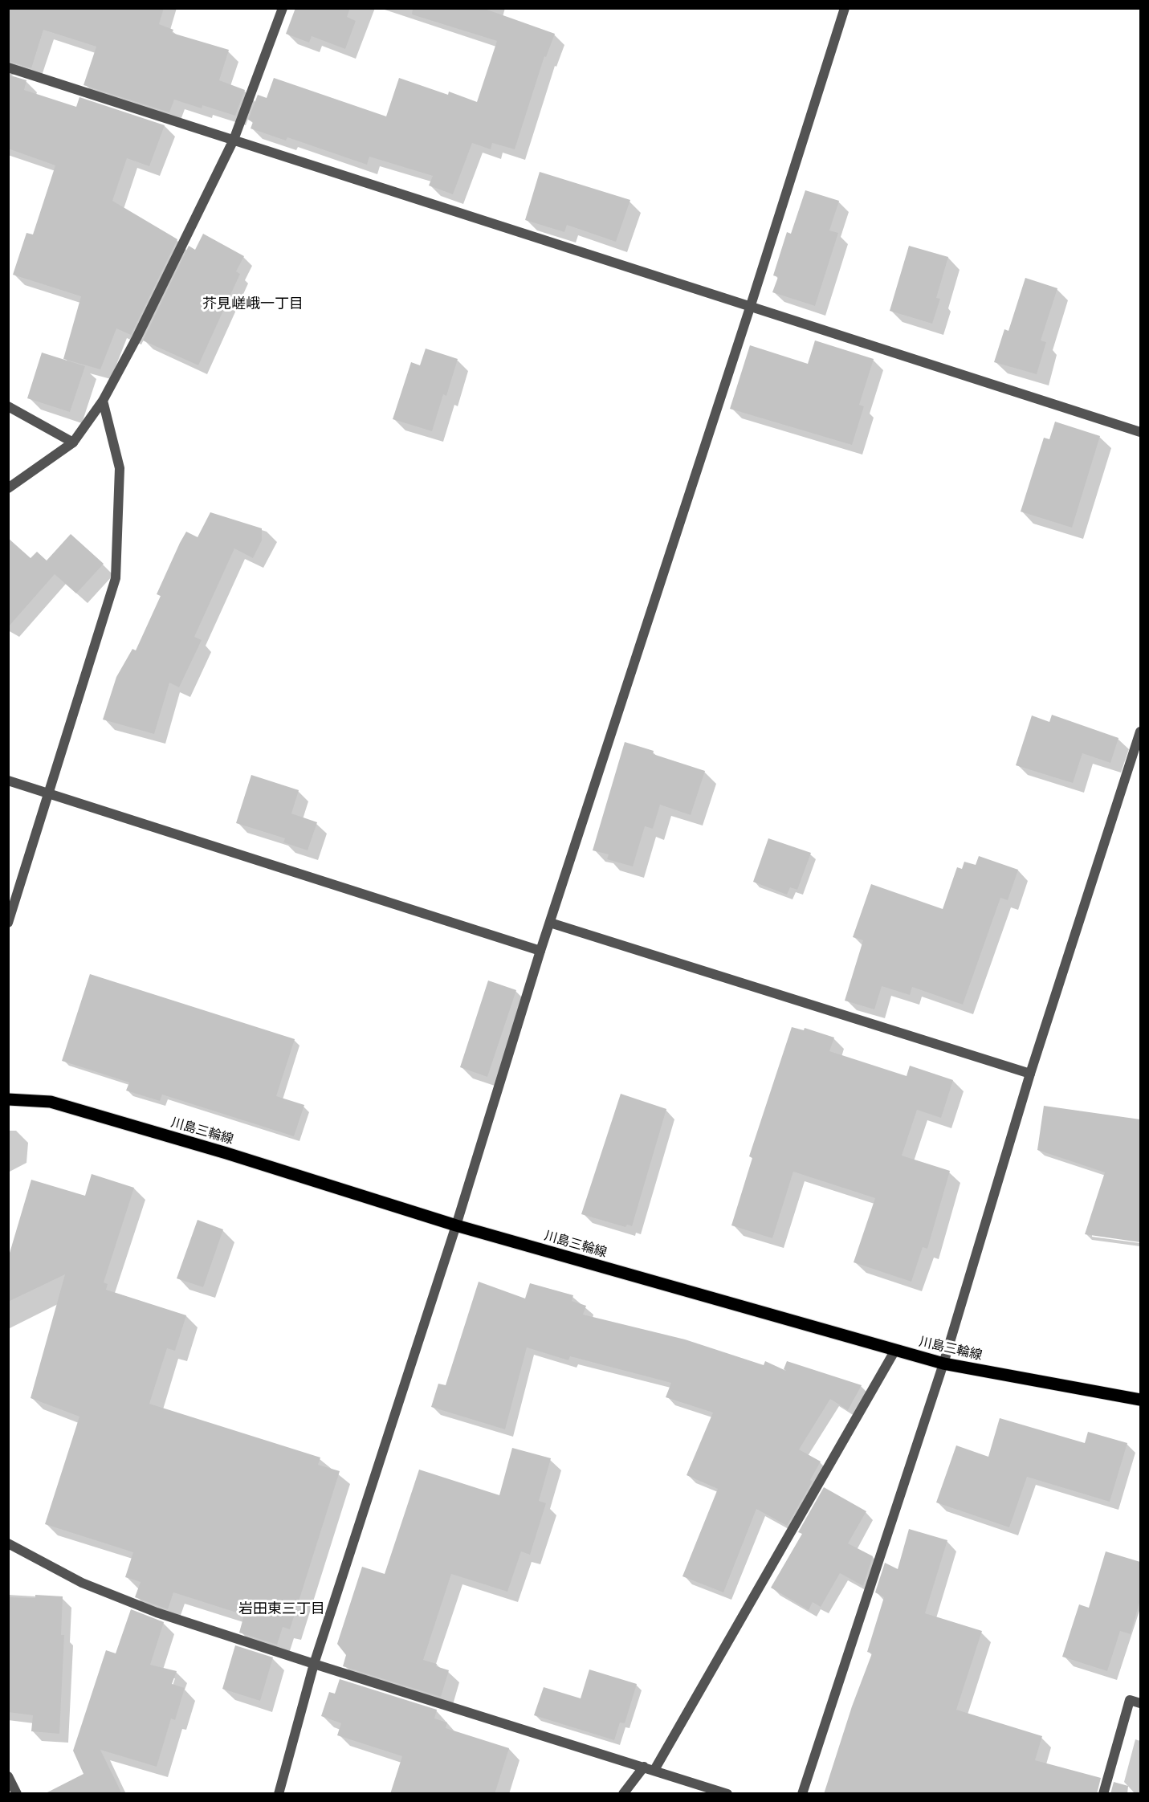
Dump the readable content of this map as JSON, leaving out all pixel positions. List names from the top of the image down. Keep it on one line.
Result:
{"streets":{"main road":["川島三輪線"]},"districts":["芥見嵯峨一丁目","岩田東三丁目"]}
